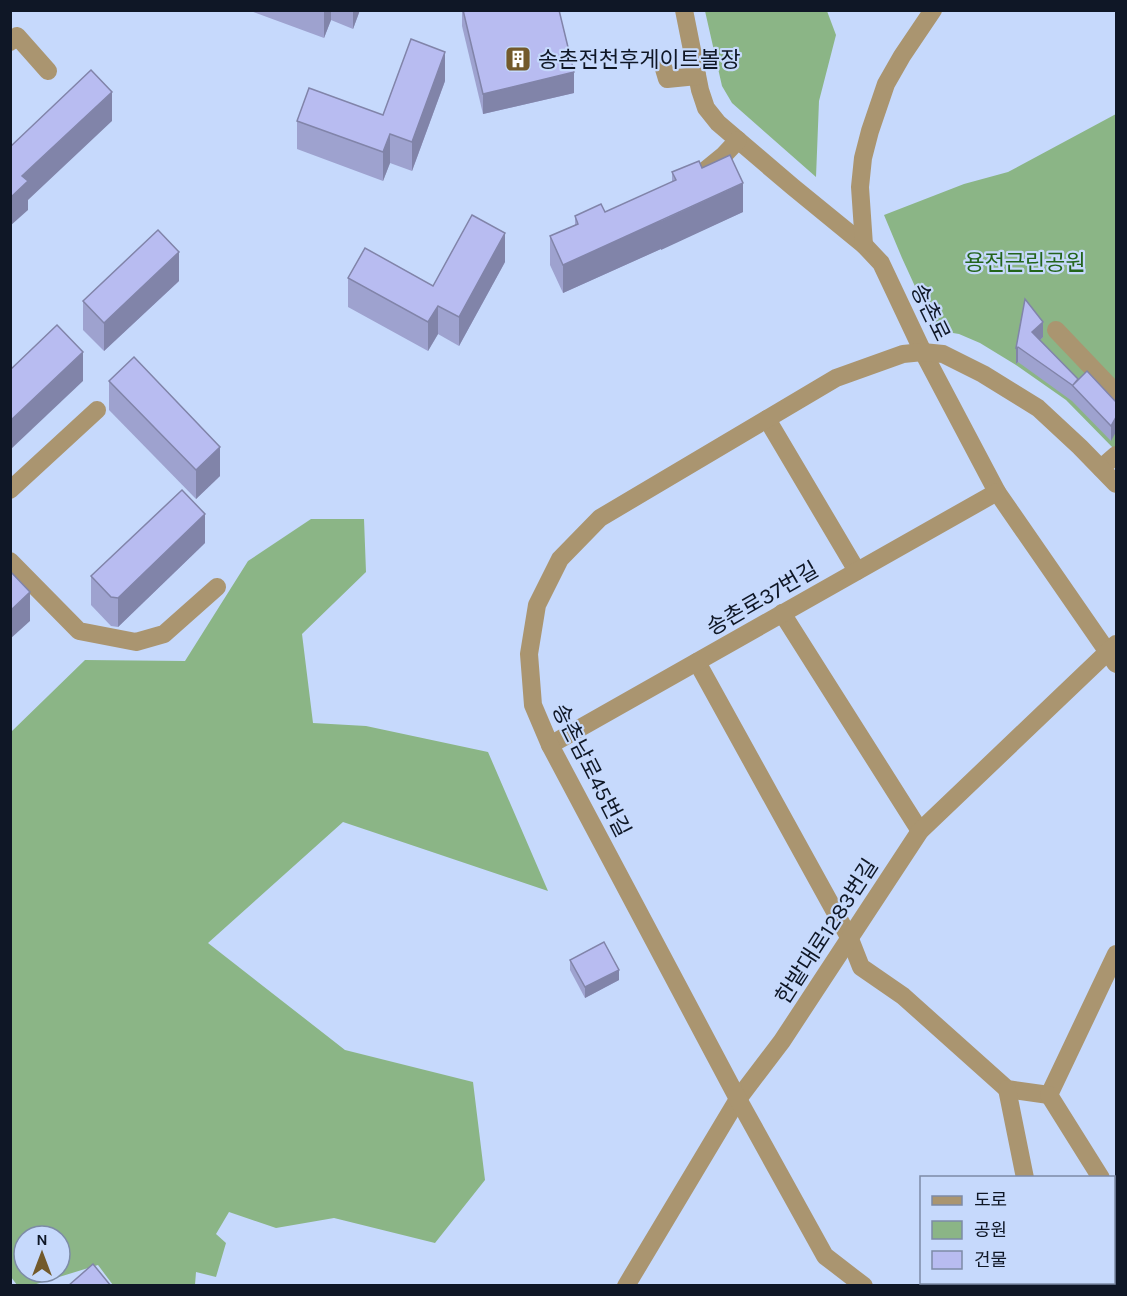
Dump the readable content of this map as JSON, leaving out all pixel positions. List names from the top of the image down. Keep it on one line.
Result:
{"streets":{"street":["송촌로","송촌로37번길","송촌남로45번길","한밭대로1283번길"]},"crossings":[["송촌로","송촌로37번길"],["송촌로","송촌남로45번길"],["송촌로","한밭대로1283번길"],["송촌로37번길","송촌남로45번길"],["송촌남로45번길","한밭대로1283번길"]],"parks":["용전근린공원"],"places":{"building":["송촌전천후게이트볼장"]},"legend":["도로","공원","건물"],"north":"top"}
